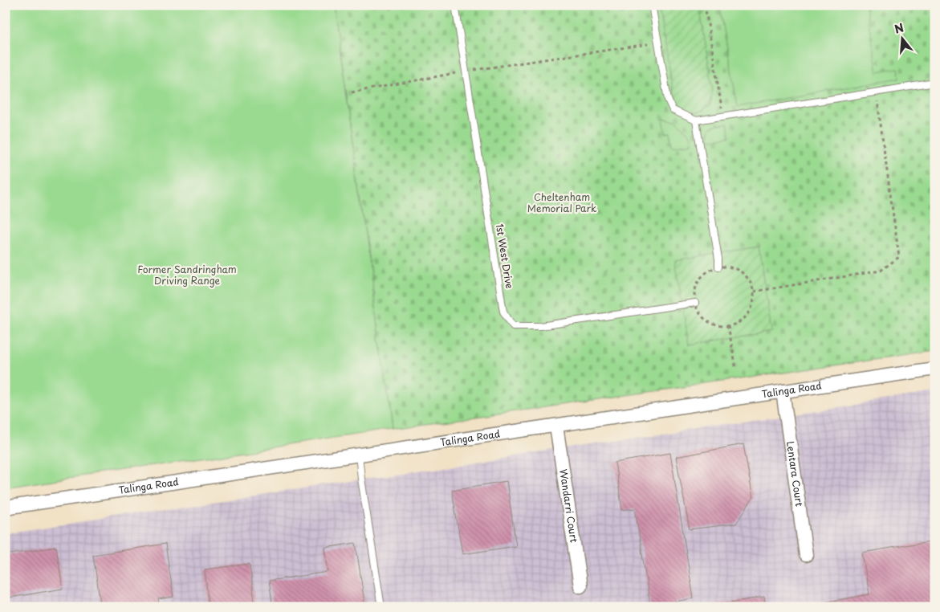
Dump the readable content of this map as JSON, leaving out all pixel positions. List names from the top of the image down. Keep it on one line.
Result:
{"streets":{"street":["Talinga Road","Lentara Court","Wandarri Court"],"lane":["1st West Drive"]},"crossings":[["Talinga Road","Lentara Court"],["Talinga Road","Wandarri Court"]],"parks":["Cheltenham Memorial Park","Former Sandringham Driving Range"],"north":"top"}
